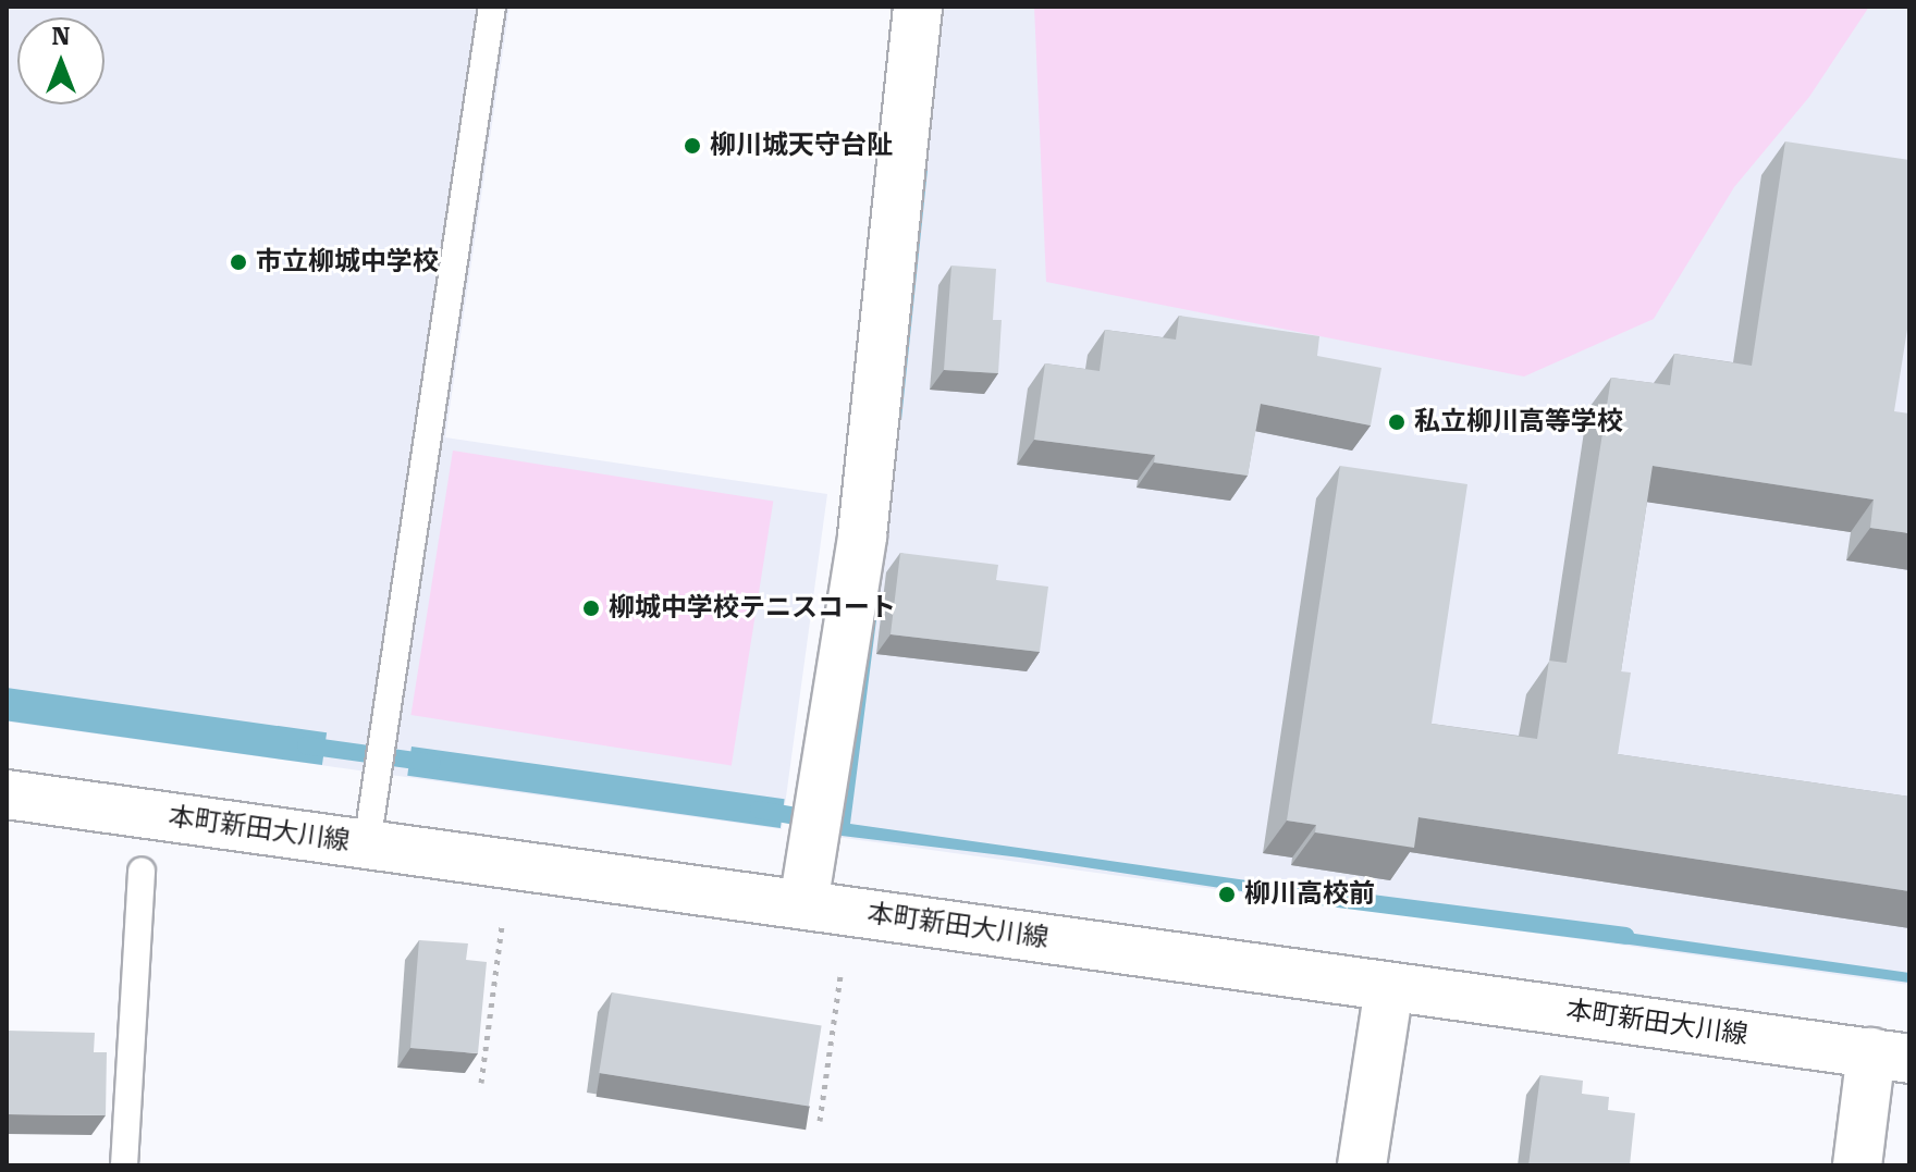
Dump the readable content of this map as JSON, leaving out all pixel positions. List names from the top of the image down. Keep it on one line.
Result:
{"streets":{"main road":["本町新田大川線"]},"places":["柳川城天守台阯","市立柳城中学校","私立柳川高等学校","柳城中学校テニスコート","柳川高校前"],"north":"top"}
